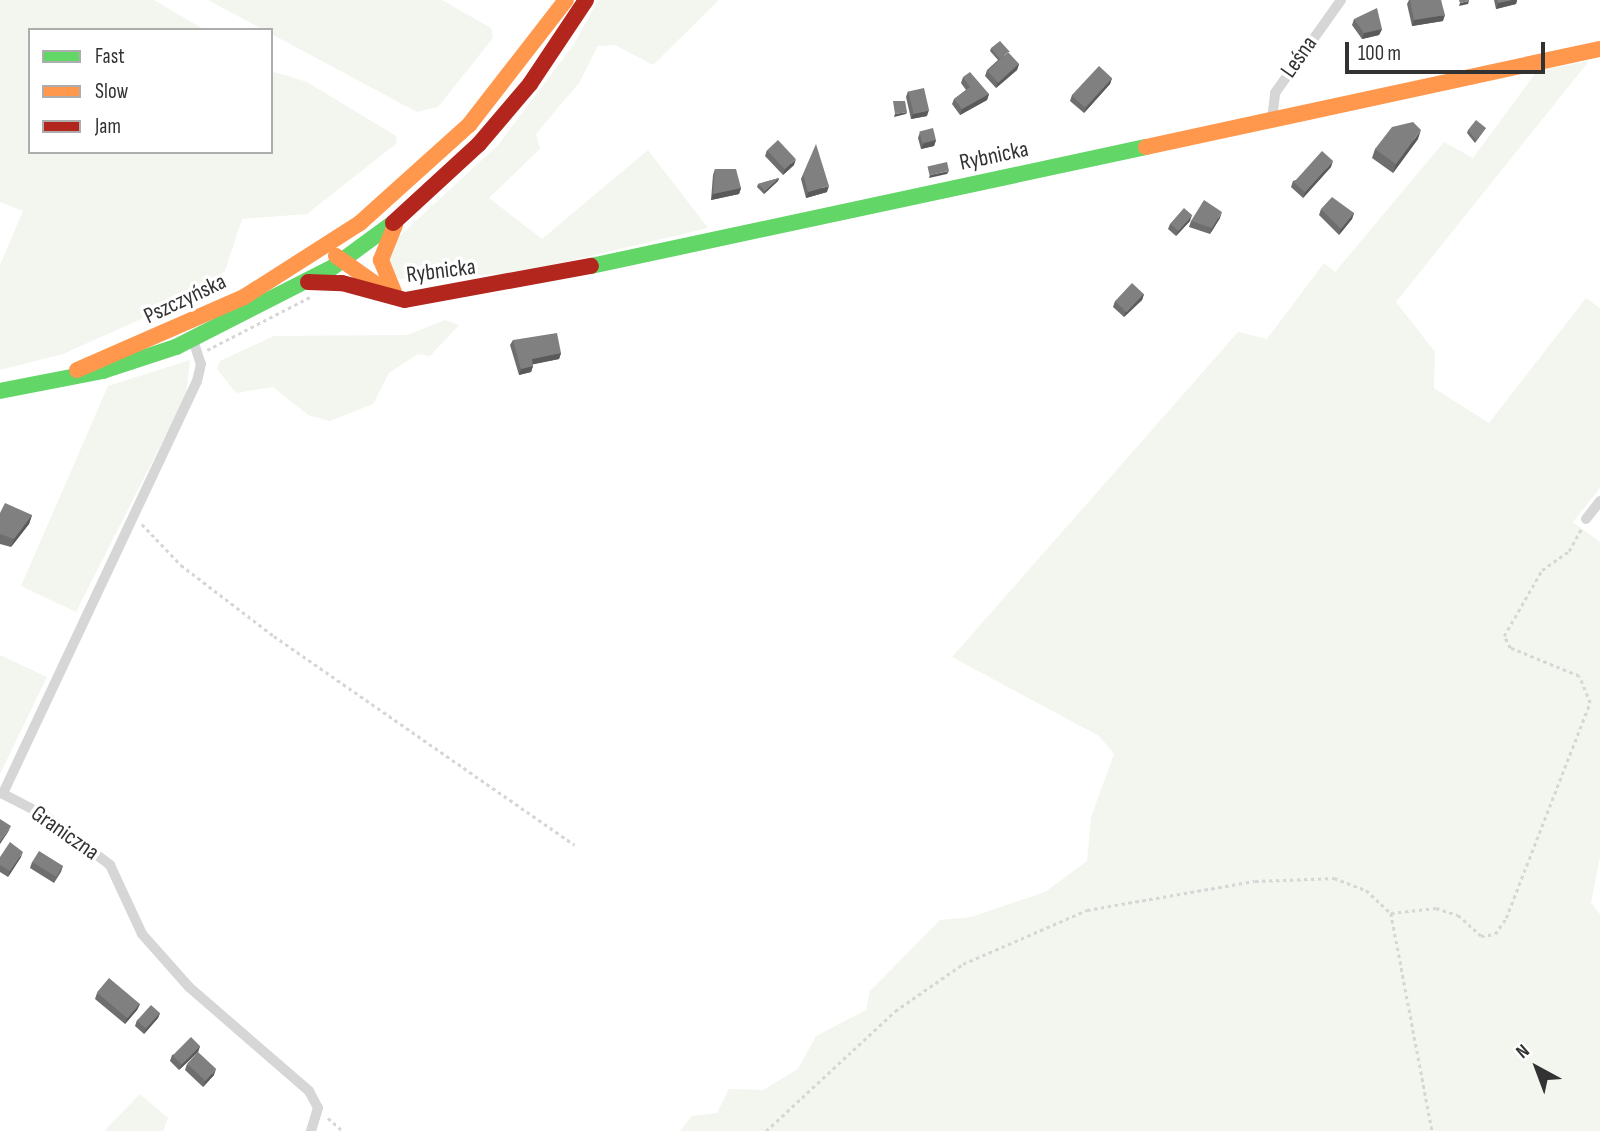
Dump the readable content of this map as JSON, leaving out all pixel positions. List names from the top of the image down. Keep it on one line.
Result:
{"streets":{"main road":["Rybnicka","Pszczyńska"],"street":["Leśna","Graniczna"]},"crossings":[["Leśna","Rybnicka"],["Rybnicka","Pszczyńska"],["Pszczyńska","Graniczna"]],"legend":["Fast","Slow","Jam"],"scale_bar":"100 m","north":"top left"}
